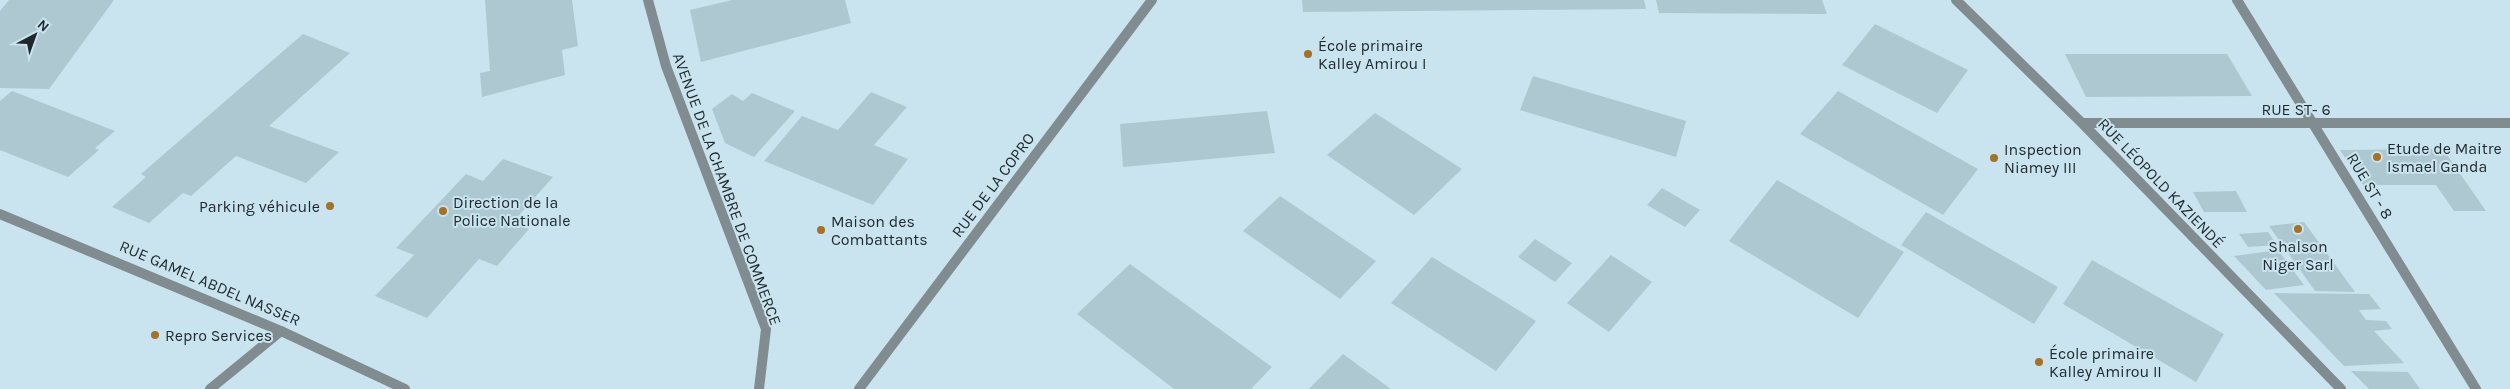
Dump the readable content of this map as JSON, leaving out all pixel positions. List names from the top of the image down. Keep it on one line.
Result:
{"streets":{"street":["RUE ST- 6","RUE LÉOPOLD KAZIENDÉ","RUE DE LA COPRO","RUE ST - 8","AVENUE DE LA CHAMBRE DE COMMERCE","RUE GAMEL ABDEL NASSER"]},"crossings":[["RUE ST- 6","RUE LÉOPOLD KAZIENDÉ"],["RUE ST- 6","RUE ST - 8"]],"places":["École primaire Kalley Amirou I","Etude de Maitre Ismael Ganda","Inspection Niamey III","Parking véhicule","Direction de la Police Nationale","Shalson Niger Sarl","Maison des Combattants","Repro Services","École primaire Kalley Amirou II"],"north":"top right"}
